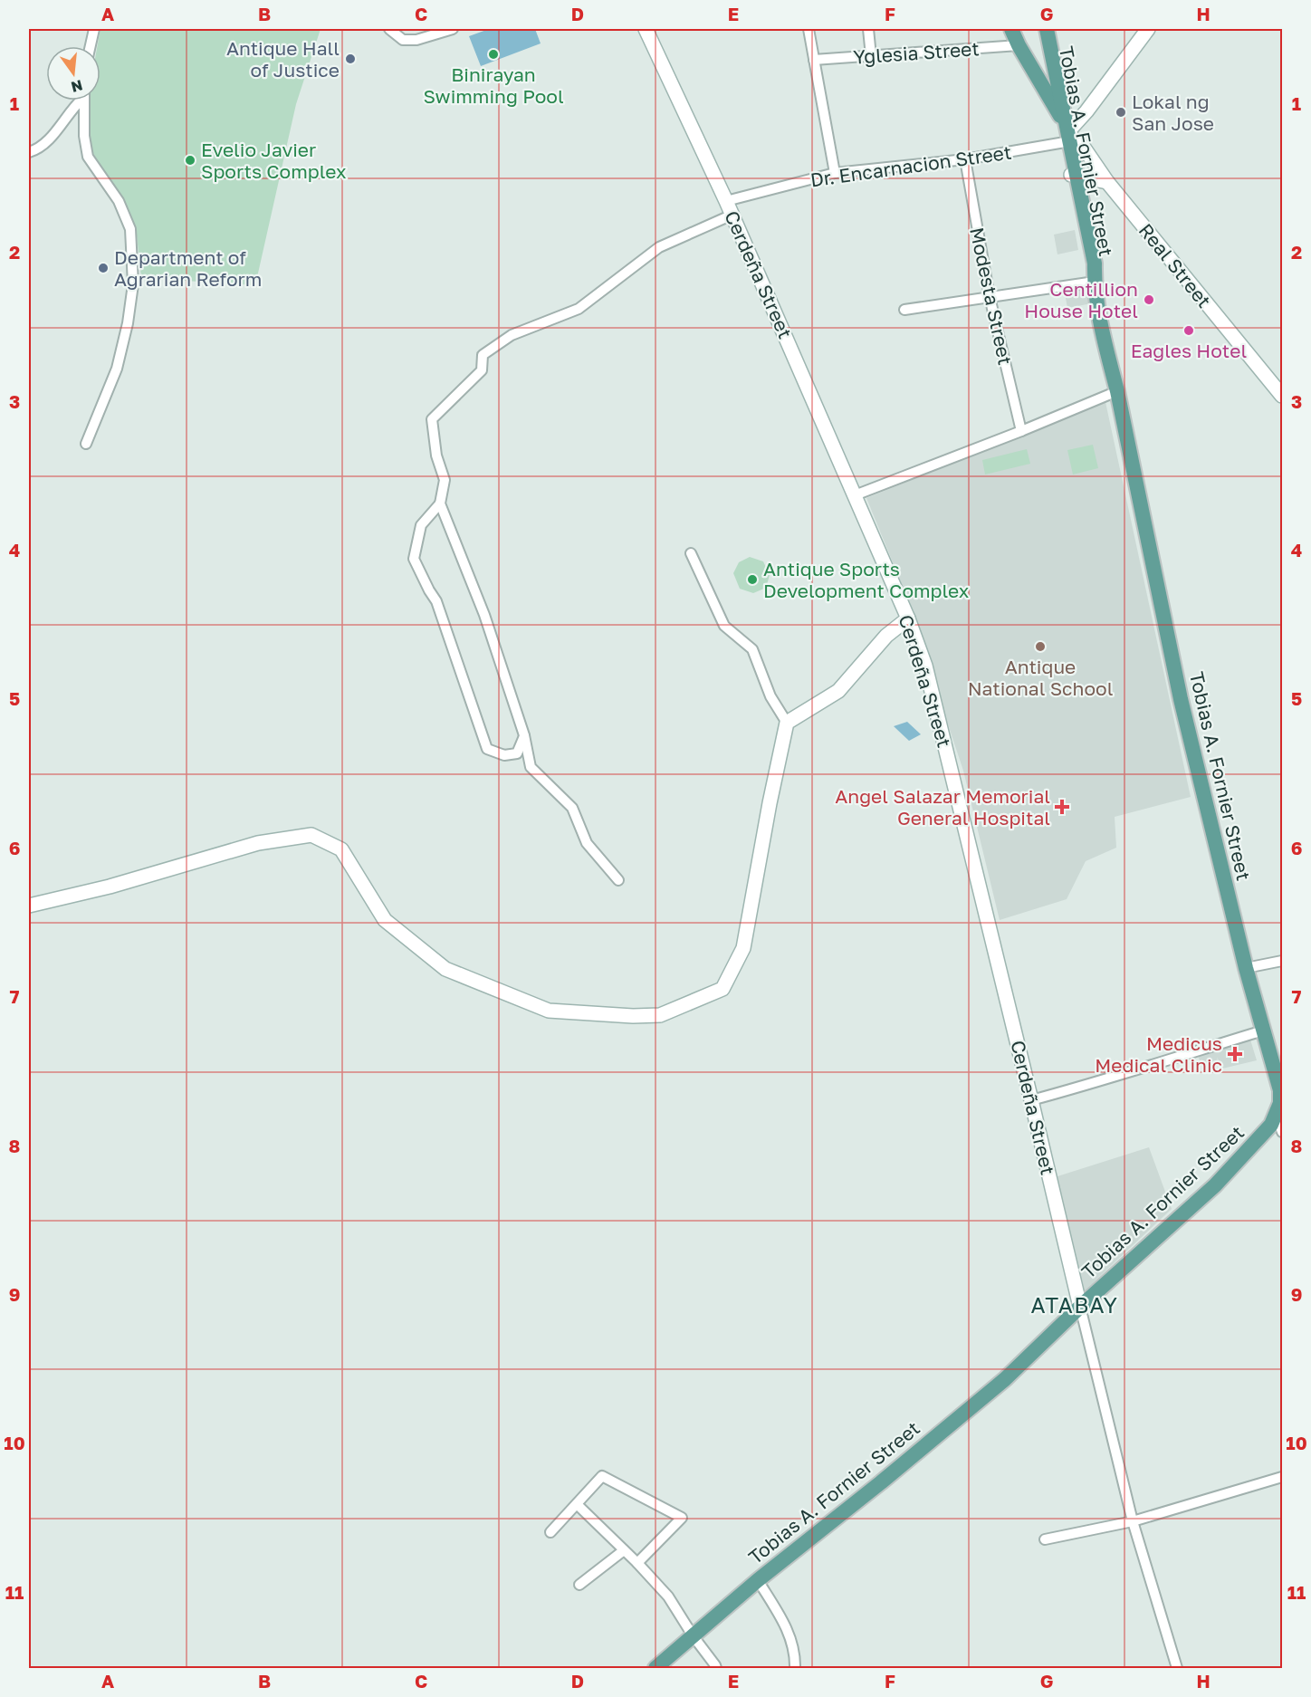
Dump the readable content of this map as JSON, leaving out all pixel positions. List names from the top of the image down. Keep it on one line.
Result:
{"streets":{"main road":["Tobias A. Fornier Street","Real Street","Cerdeña Street"],"street":["Yglesia Street","Dr. Encarnacion Street","Modesta Street"]},"crossings":[["Tobias A. Fornier Street","Dr. Encarnacion Street"],["Tobias A. Fornier Street","Real Street"],["Tobias A. Fornier Street","Cerdeña Street"],["Dr. Encarnacion Street","Real Street"],["Dr. Encarnacion Street","Cerdeña Street"],["Dr. Encarnacion Street","Modesta Street"]],"districts":["ATABAY"],"places":{"other":["Binirayan Swimming Pool","Antique Hall of Justice","Lokal ng San Jose","Evelio Javier Sports Complex","Department of Agrarian Reform","Centillion House Hotel","Eagles Hotel","Antique Sports Development Complex","Antique National School"],"health":["Angel Salazar Memorial General Hospital","Medicus Medical Clinic"]},"north":"bottom","grid":{"columns":["A","B","C","D","E","F","G","H"],"rows":["1","2","3","4","5","6","7","8","9","10","11"]}}
